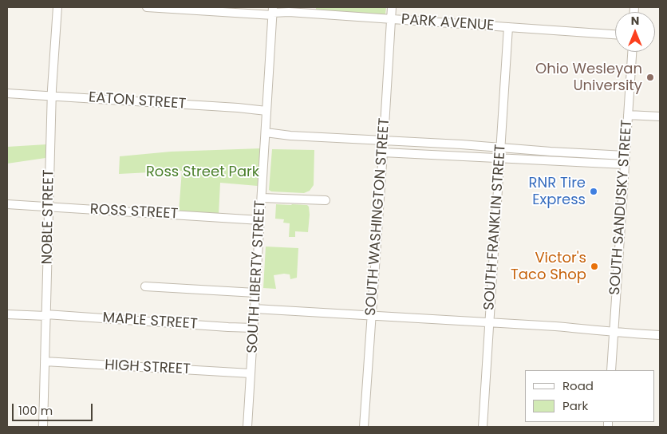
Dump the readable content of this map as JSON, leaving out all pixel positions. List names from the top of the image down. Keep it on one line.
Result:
{"streets":{"street":["PARK AVENUE","EATON STREET","SOUTH SANDUSKY STREET","ROSS STREET","NOBLE STREET","SOUTH WASHINGTON STREET","SOUTH FRANKLIN STREET","SOUTH LIBERTY STREET","MAPLE STREET","HIGH STREET"]},"crossings":[["PARK AVENUE","SOUTH WASHINGTON STREET"],["PARK AVENUE","SOUTH FRANKLIN STREET"],["PARK AVENUE","SOUTH LIBERTY STREET"],["EATON STREET","NOBLE STREET"],["EATON STREET","SOUTH LIBERTY STREET"],["ROSS STREET","NOBLE STREET"],["ROSS STREET","SOUTH LIBERTY STREET"],["NOBLE STREET","MAPLE STREET"],["NOBLE STREET","HIGH STREET"],["SOUTH LIBERTY STREET","MAPLE STREET"],["SOUTH LIBERTY STREET","HIGH STREET"]],"parks":["Ross Street Park"],"places":["Ohio Wesleyan University","RNR Tire Express","Victor's Taco Shop"],"legend":["Road","Park"],"scale_bar":"100 m","north":"top"}
